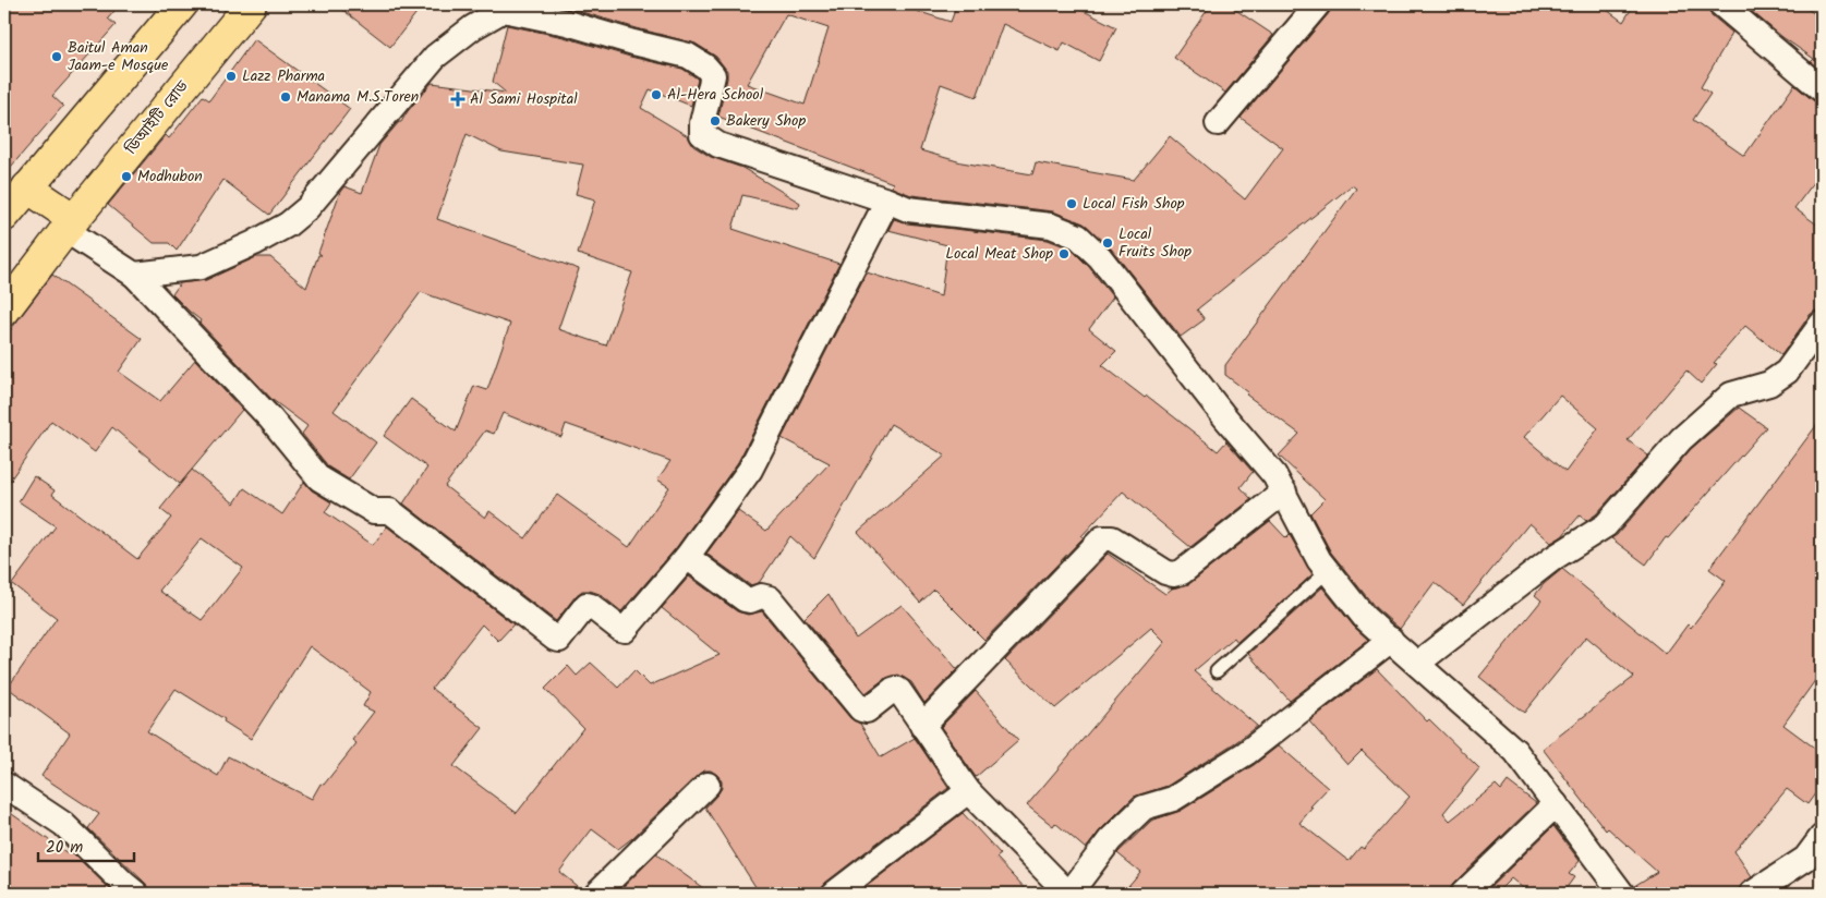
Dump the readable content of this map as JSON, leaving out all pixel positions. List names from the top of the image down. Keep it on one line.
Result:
{"streets":{"main road":["ডিআইটি রোড"]},"places":{"other":["Baitul Aman Jaam-e Mosque","Lazz Pharma","Al-Hera School","Manama M.S.Toren","Bakery Shop","Modhubon","Local Fish Shop","Local Fruits Shop","Local Meat Shop"],"health":["Al Sami Hospital"]},"scale_bar":"20 m"}
